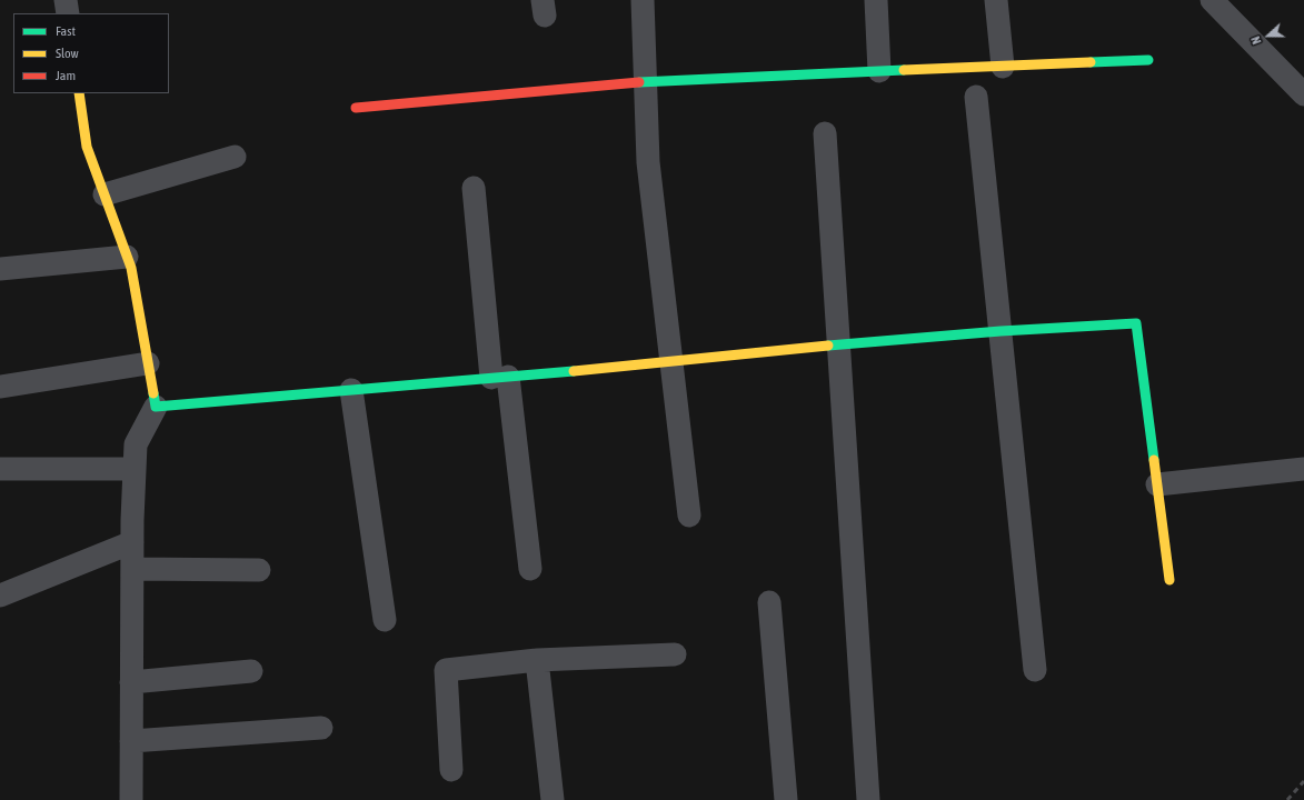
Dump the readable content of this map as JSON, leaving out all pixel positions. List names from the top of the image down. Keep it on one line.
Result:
{"legend":["Fast","Slow","Jam"],"north":"left"}
